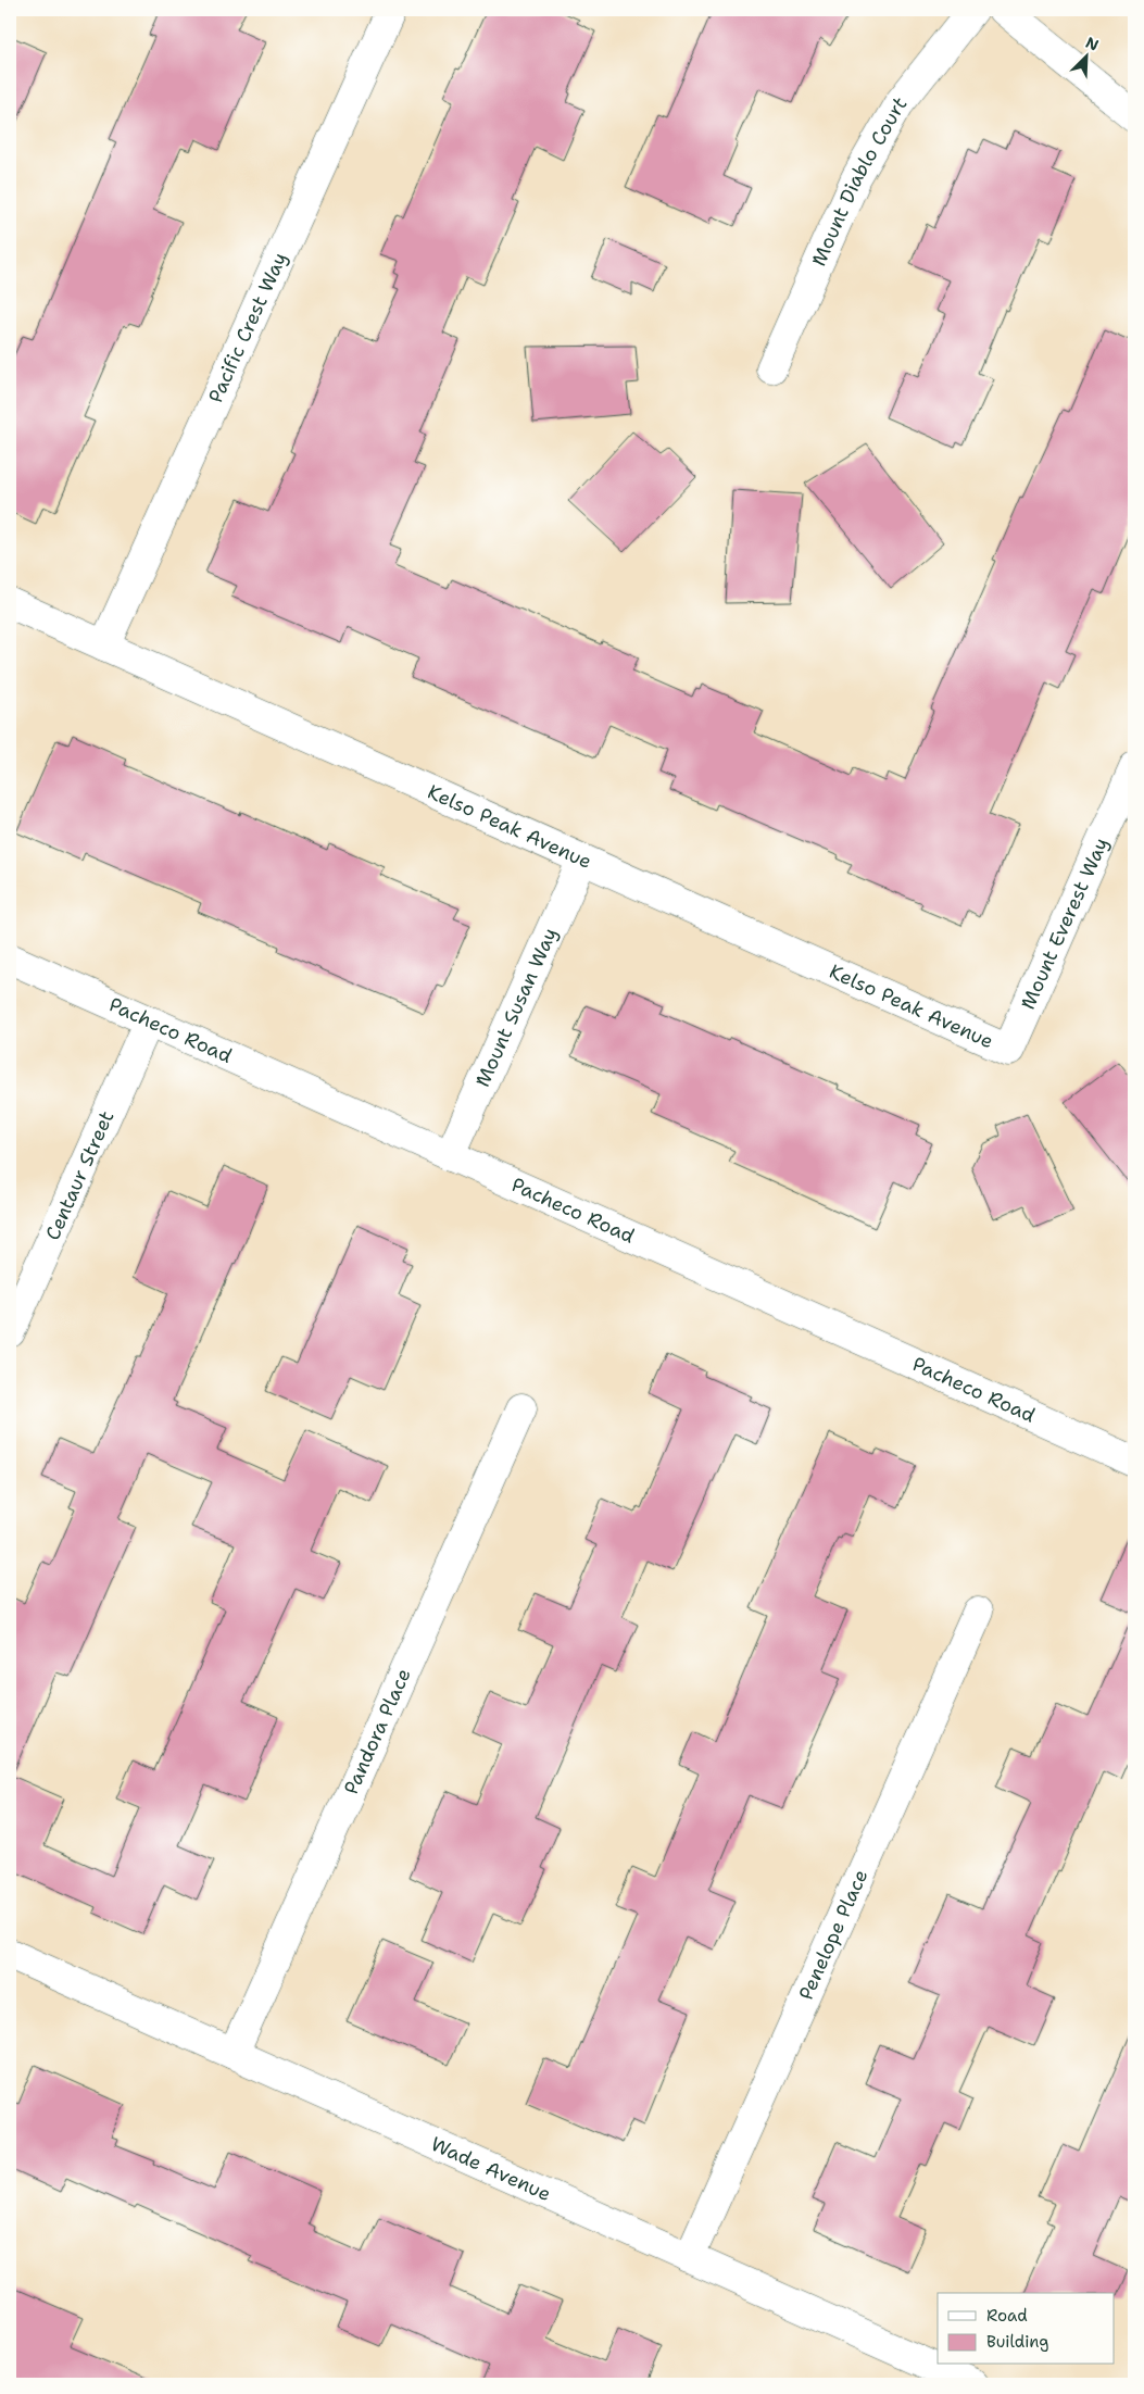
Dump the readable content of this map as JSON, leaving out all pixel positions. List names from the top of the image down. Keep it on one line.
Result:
{"streets":{"street":["Mount Diablo Court","Pacific Crest Way","Kelso Peak Avenue","Mount Everest Way","Mount Susan Way","Pacheco Road","Centaur Street","Pandora Place","Penelope Place","Wade Avenue"]},"crossings":[["Pacific Crest Way","Kelso Peak Avenue"],["Kelso Peak Avenue","Mount Everest Way"],["Kelso Peak Avenue","Mount Susan Way"],["Mount Susan Way","Pacheco Road"],["Pacheco Road","Centaur Street"],["Pandora Place","Wade Avenue"],["Penelope Place","Wade Avenue"]],"legend":["Road","Building"],"north":"top right"}
